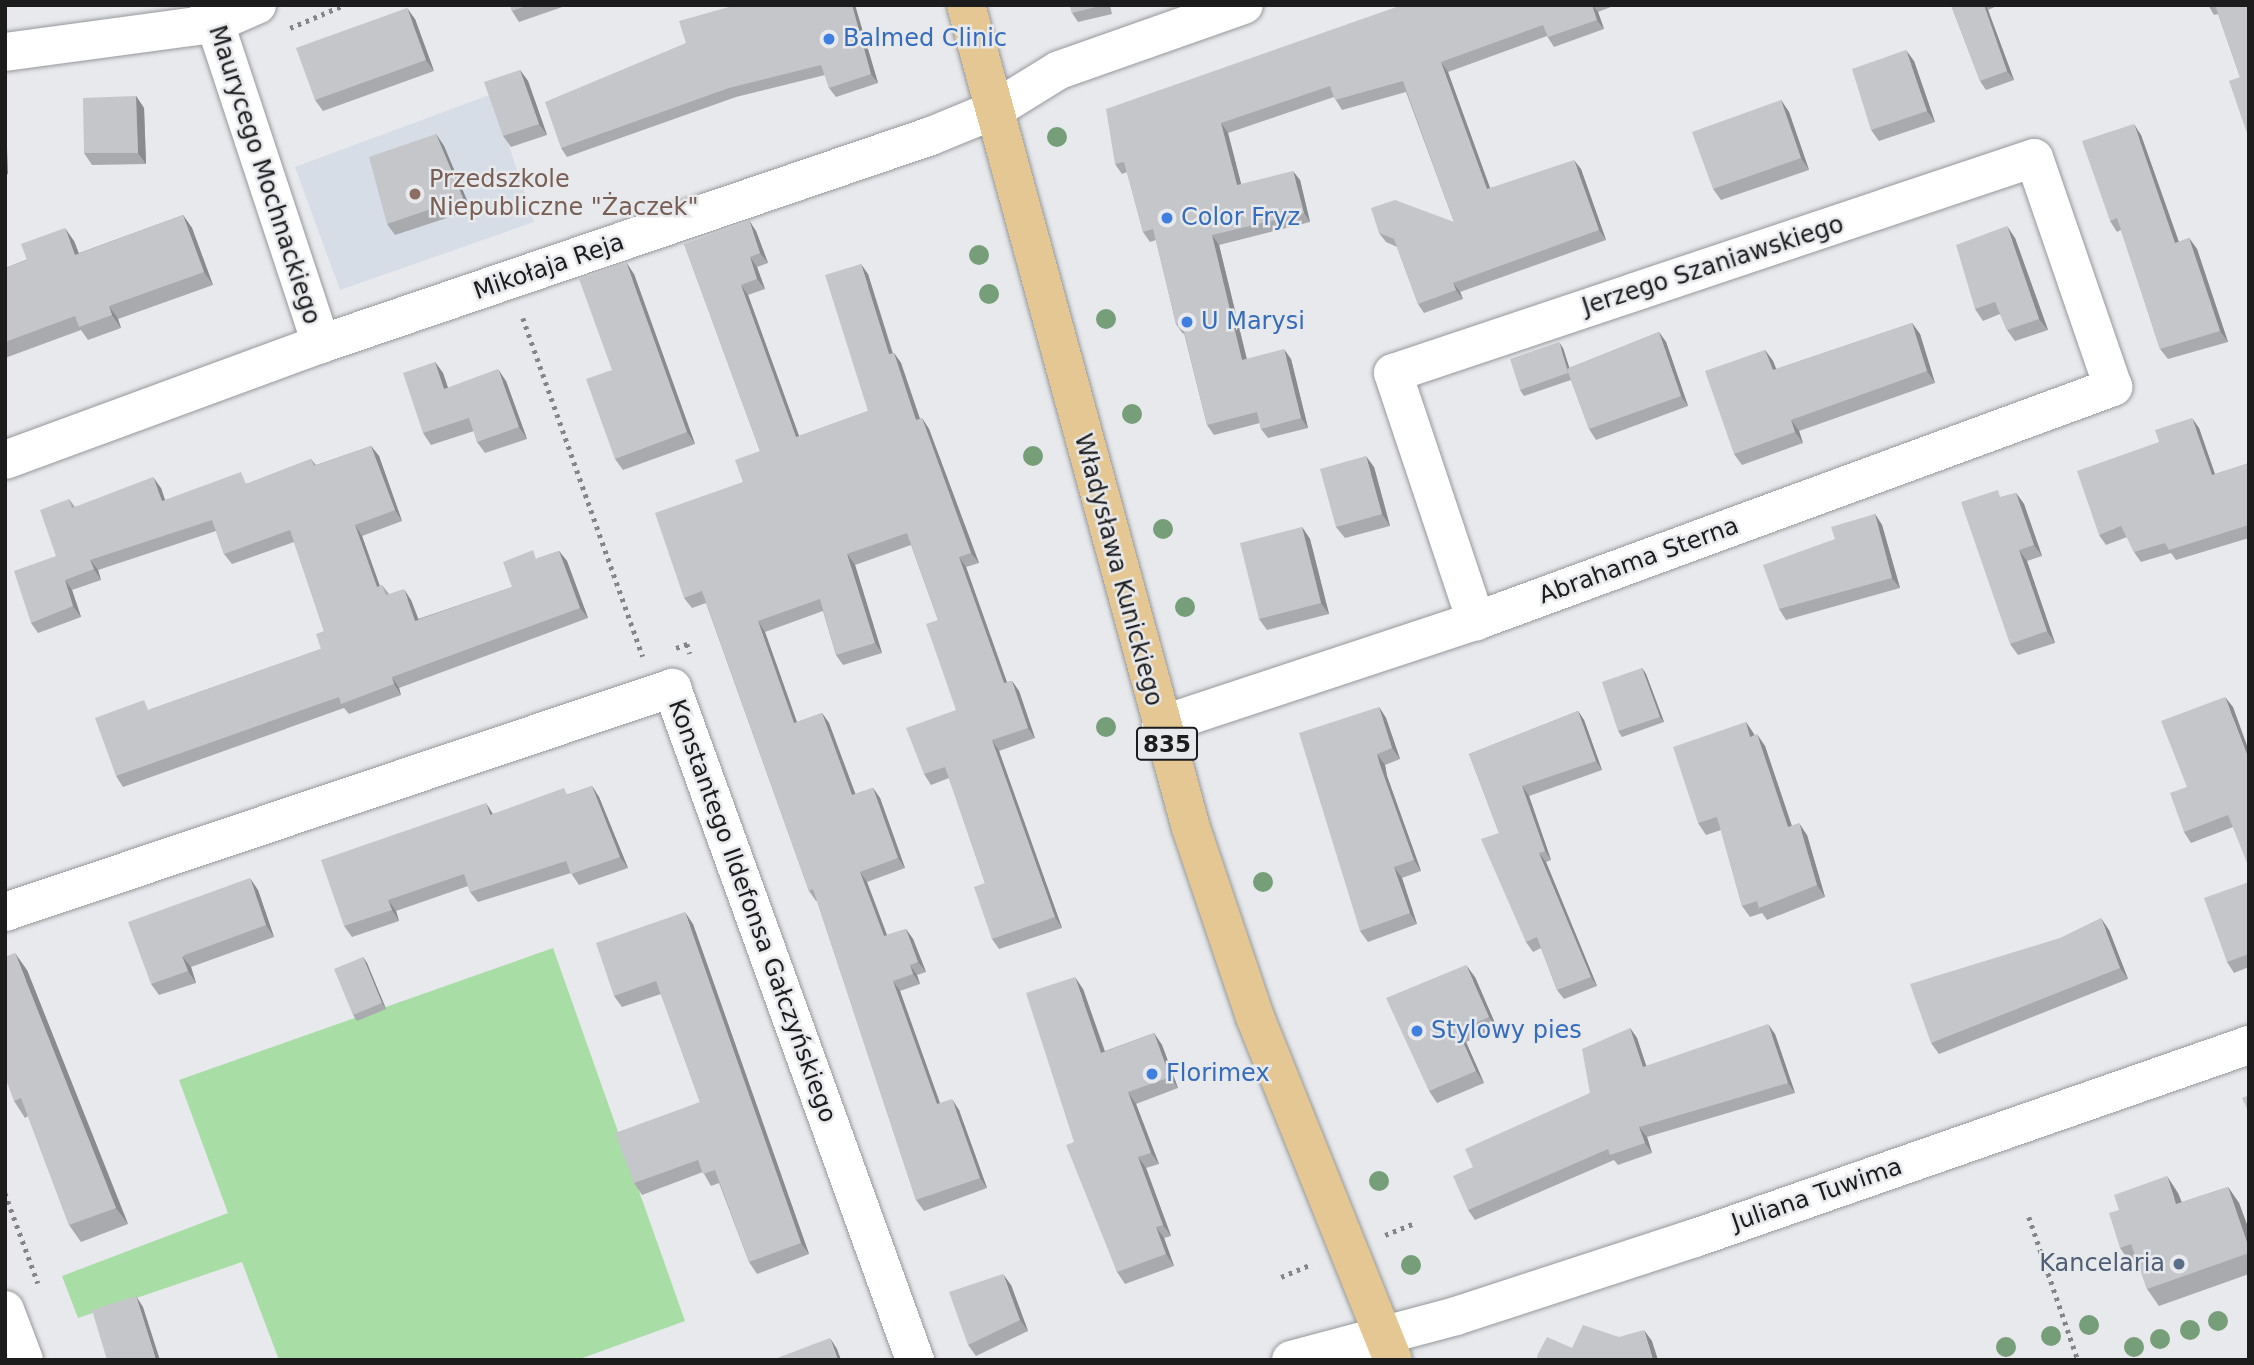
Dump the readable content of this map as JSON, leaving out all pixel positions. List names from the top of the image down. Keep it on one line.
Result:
{"streets":{"main road":["Władysława Kunickiego","835"],"street":["Maurycego Mochnackiego","Jerzego Szaniawskiego","Mikołaja Reja","Abrahama Sterna","Konstantego Ildefonsa Gałczyńskiego","Juliana Tuwima"]},"crossings":[["Maurycego Mochnackiego","Mikołaja Reja"],["Jerzego Szaniawskiego","Abrahama Sterna"],["Mikołaja Reja","Władysława Kunickiego"],["Abrahama Sterna","Władysława Kunickiego"],["Władysława Kunickiego","Juliana Tuwima"]],"places":["Balmed Clinic","Przedszkole Niepubliczne \"Żaczek\"","Color Fryz","U Marysi","Stylowy pies","Florimex","Kancelaria"]}
